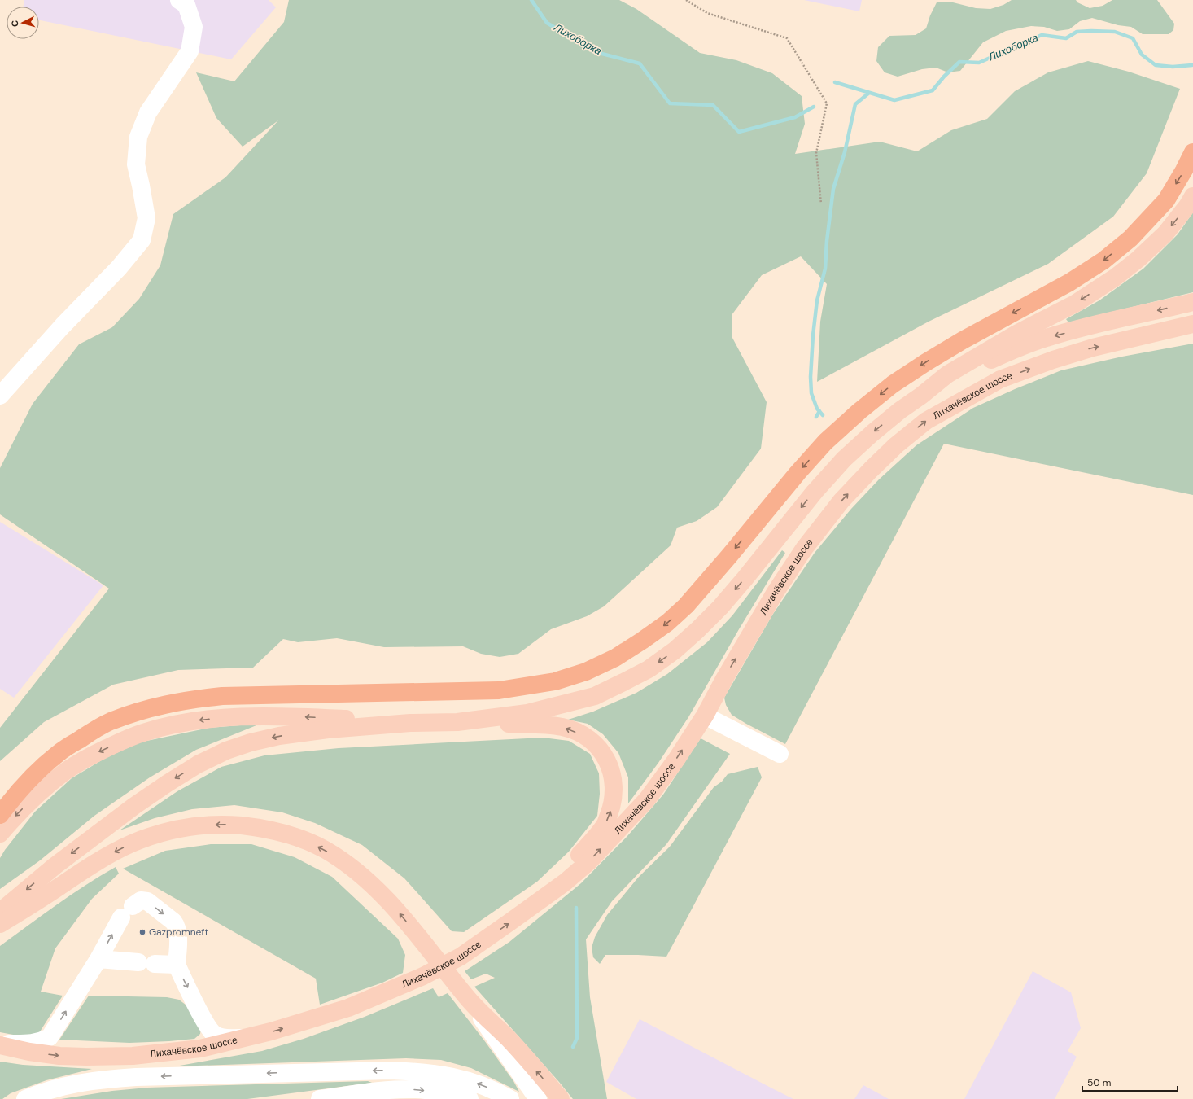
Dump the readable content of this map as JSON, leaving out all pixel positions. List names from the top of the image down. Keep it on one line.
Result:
{"streets":{"main road":["Лихачёвское шоссе"]},"water":["Лихоборка"],"places":["Gazpromneft"],"scale_bar":"50 m","north":"left"}
